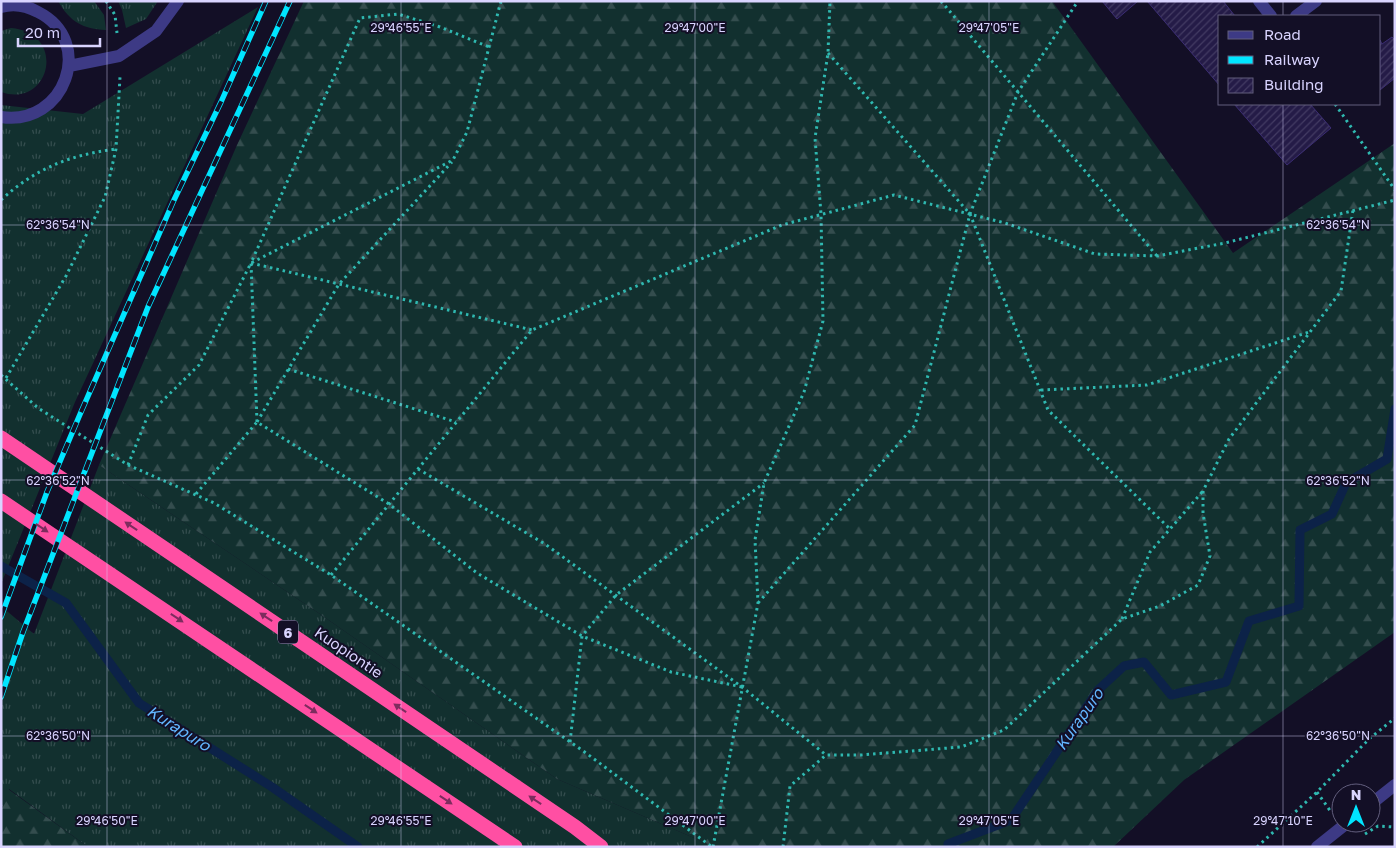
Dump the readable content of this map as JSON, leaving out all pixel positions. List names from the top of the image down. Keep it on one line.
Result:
{"streets":{"highway":["6","Kuopiontie"]},"water":["Kurapuro"],"legend":["Road","Railway","Building"],"scale_bar":"20 m","north":"top","coordinates":["29°46'55\"E","29°47'00\"E","29°47'05\"E","62°36'54\"N","62°36'52\"N","62°36'50\"N","29°46'50\"E","29°47'10\"E"]}
